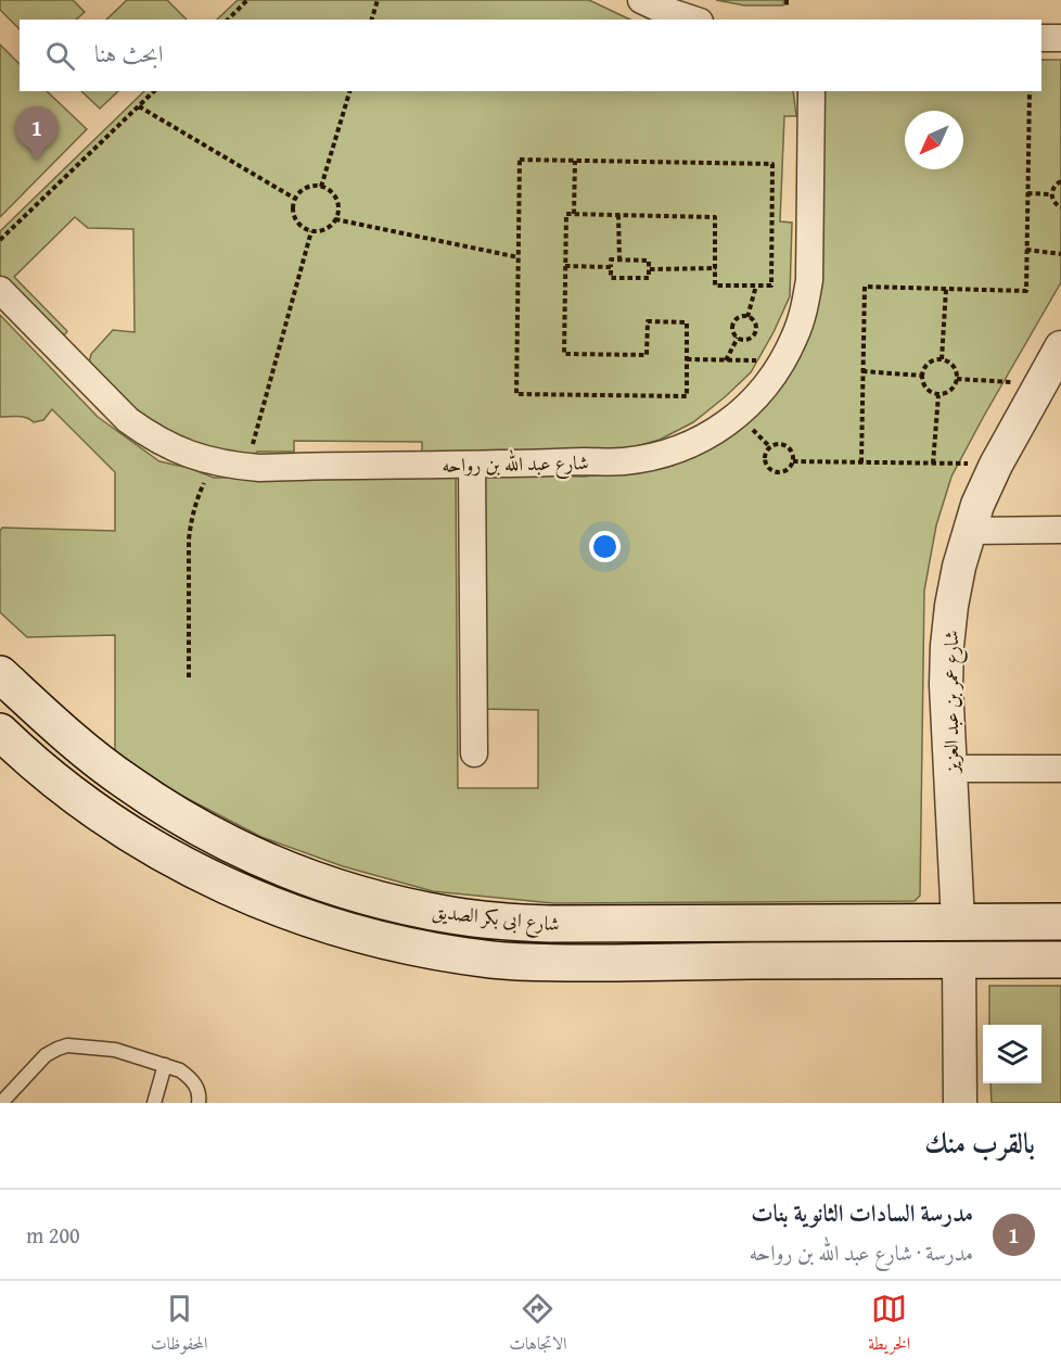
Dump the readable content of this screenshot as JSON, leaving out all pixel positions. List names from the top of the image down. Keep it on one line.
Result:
{"streets":{"main road":["شارع ابى بكر الصديق"],"street":["شارع عبد الله بن رواحه","شارع عمر بن عبد العزيز"]},"crossings":[["شارع عمر بن عبد العزيز","شارع ابى بكر الصديق"]],"north":"bottom left","page":{"search":"ابحث هنا","pins":"1","heading":"بالقرب منك","list":[{"mark":"1","name":"مدرسة السادات الثانوية بنات","note":"مدرسة · شارع عبد الله بن رواحه","value":"200 m"}],"nav":["الخريطة","الاتجاهات","المحفوظات"]}}
